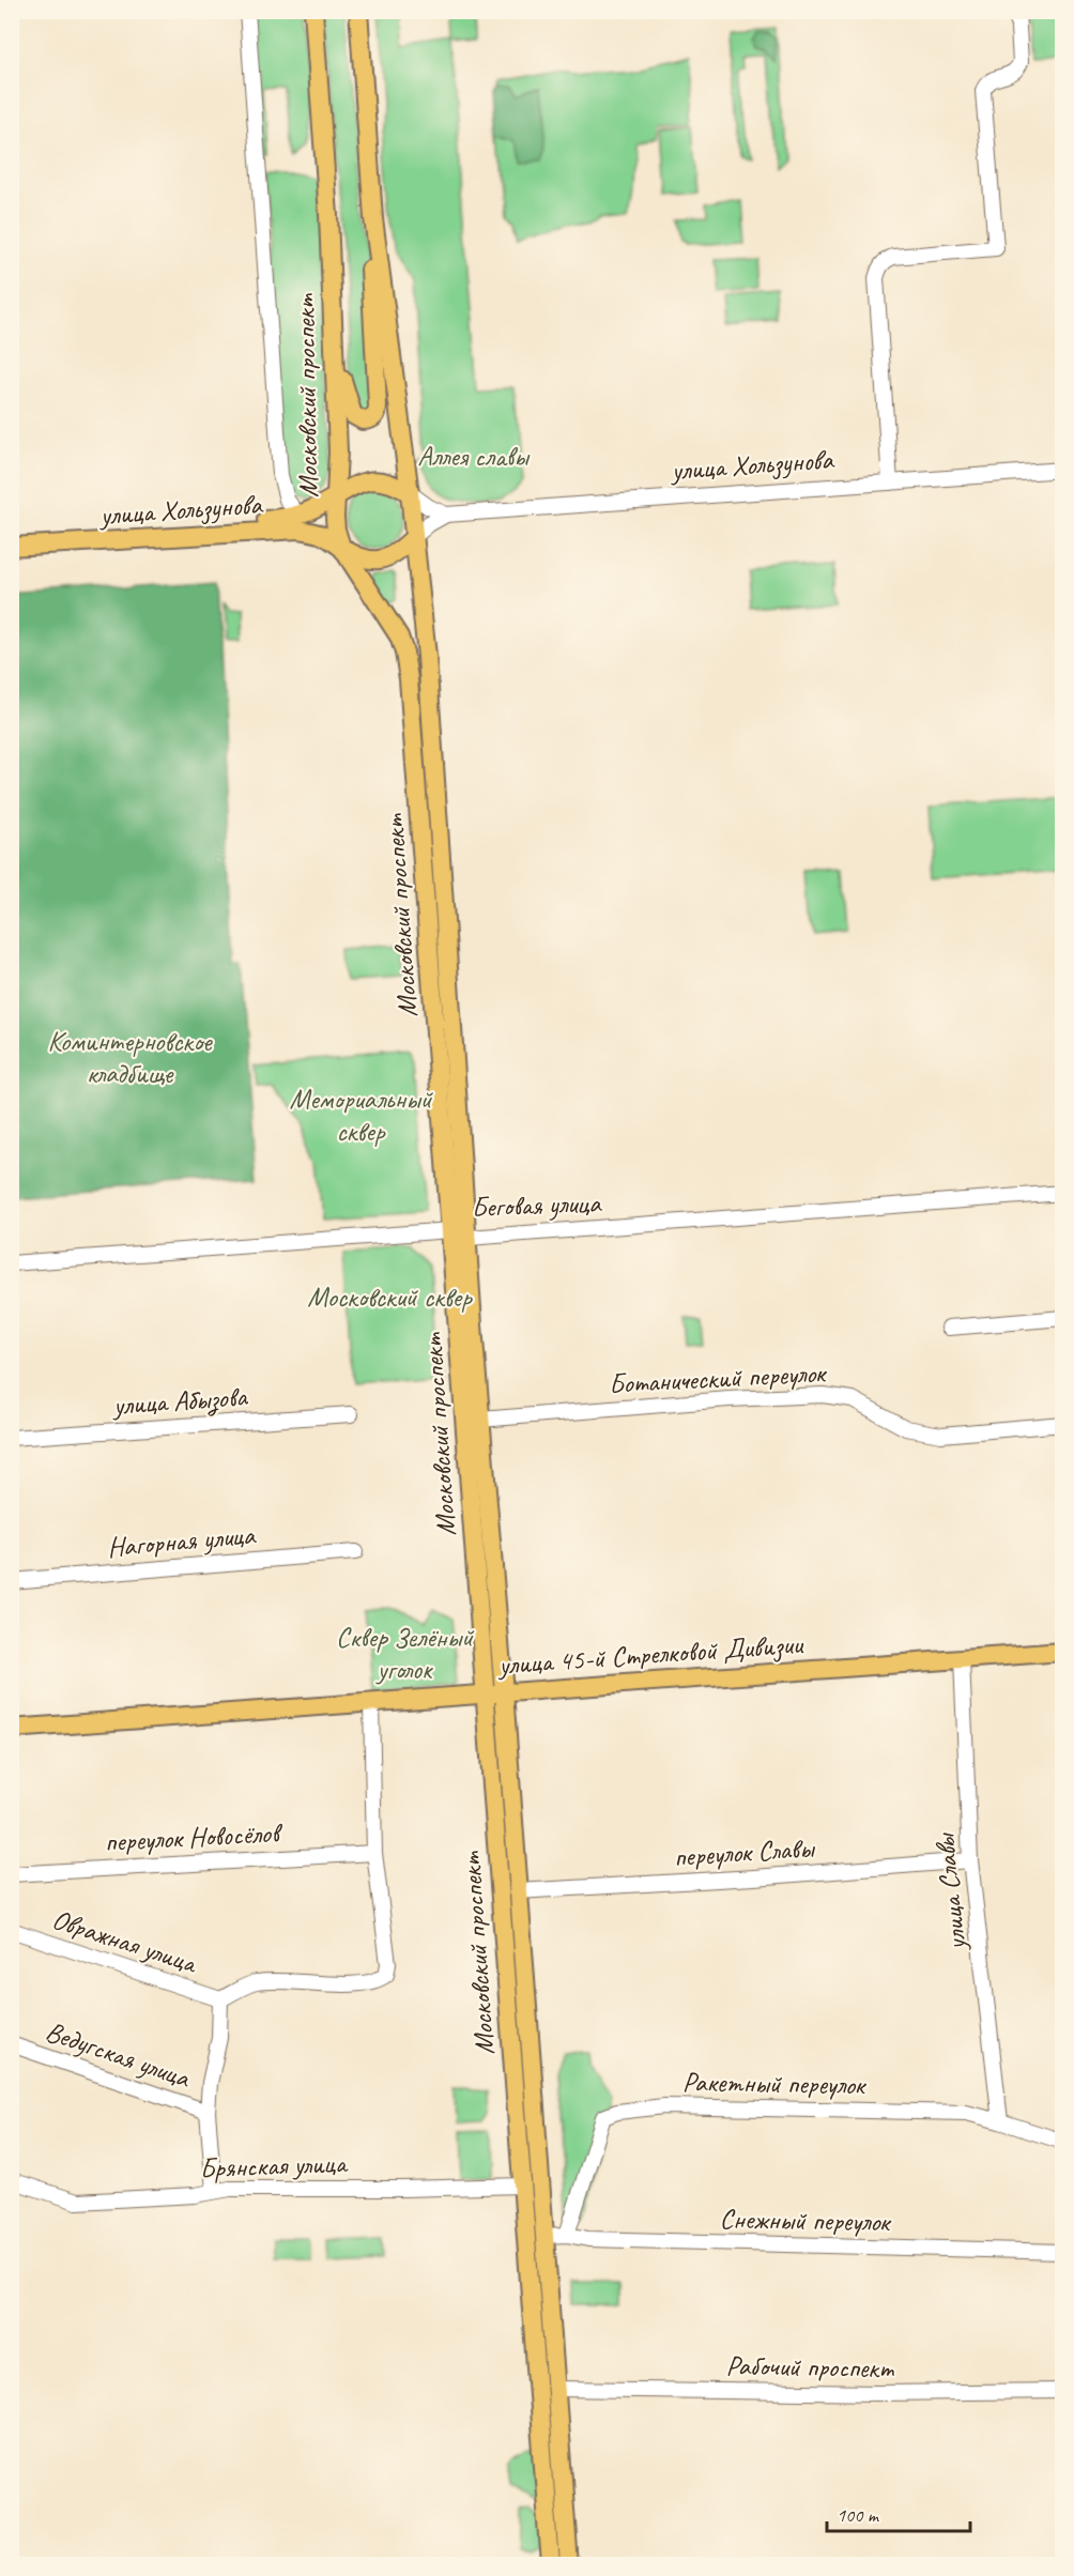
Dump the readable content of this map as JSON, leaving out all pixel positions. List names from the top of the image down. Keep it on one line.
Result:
{"streets":{"main road":["Московский проспект","улица Хользунова","улица 45-й Стрелковой Дивизии","Брянская улица"],"street":["Беговая улица","Ботанический переулок","улица Абызова","Нагорная улица","переулок Новосёлов","переулок Славы","улица Славы","Овражная улица","Ведугская улица","Ракетный переулок","Снежный переулок","Рабочий проспект"]},"crossings":[["Московский проспект","улица Хользунова"],["Московский проспект","Беговая улица"],["Московский проспект","Ботанический переулок"],["Московский проспект","улица 45-й Стрелковой Дивизии"],["Московский проспект","переулок Славы"],["Московский проспект","Брянская улица"],["Московский проспект","Снежный переулок"],["Московский проспект","Рабочий проспект"],["улица 45-й Стрелковой Дивизии","улица Славы"],["переулок Славы","улица Славы"],["улица Славы","Ракетный переулок"],["Ракетный переулок","Снежный переулок"]],"parks":["Аллея славы","Коминтерновское кладбище","Мемориальный сквер","Московский сквер","Сквер Зелёный уголок"],"scale_bar":"100 m"}
